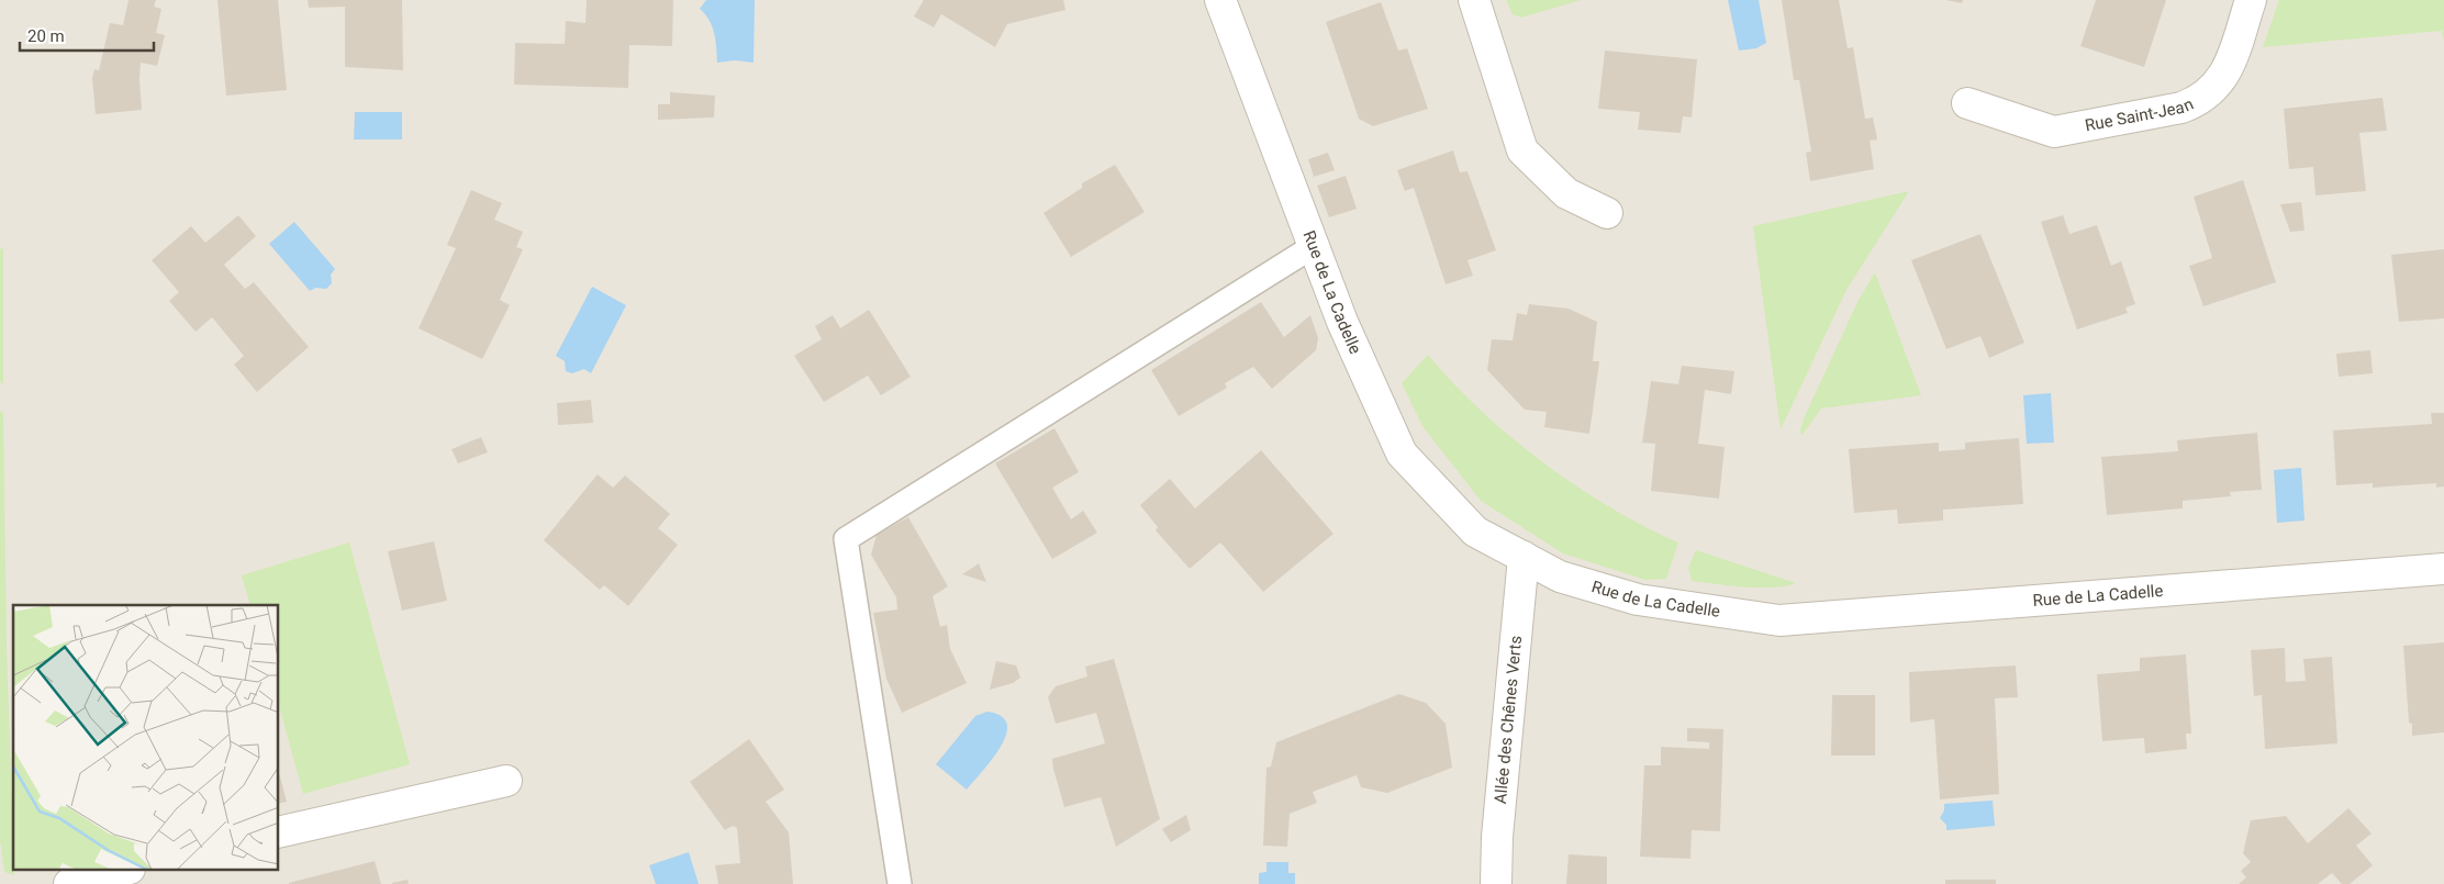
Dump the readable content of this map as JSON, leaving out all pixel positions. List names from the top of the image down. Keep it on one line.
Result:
{"streets":{"street":["Rue Saint-Jean","Rue de La Cadelle","Allée des Chênes Verts"]},"crossings":[["Rue de La Cadelle","Allée des Chênes Verts"]],"scale_bar":"20 m"}
